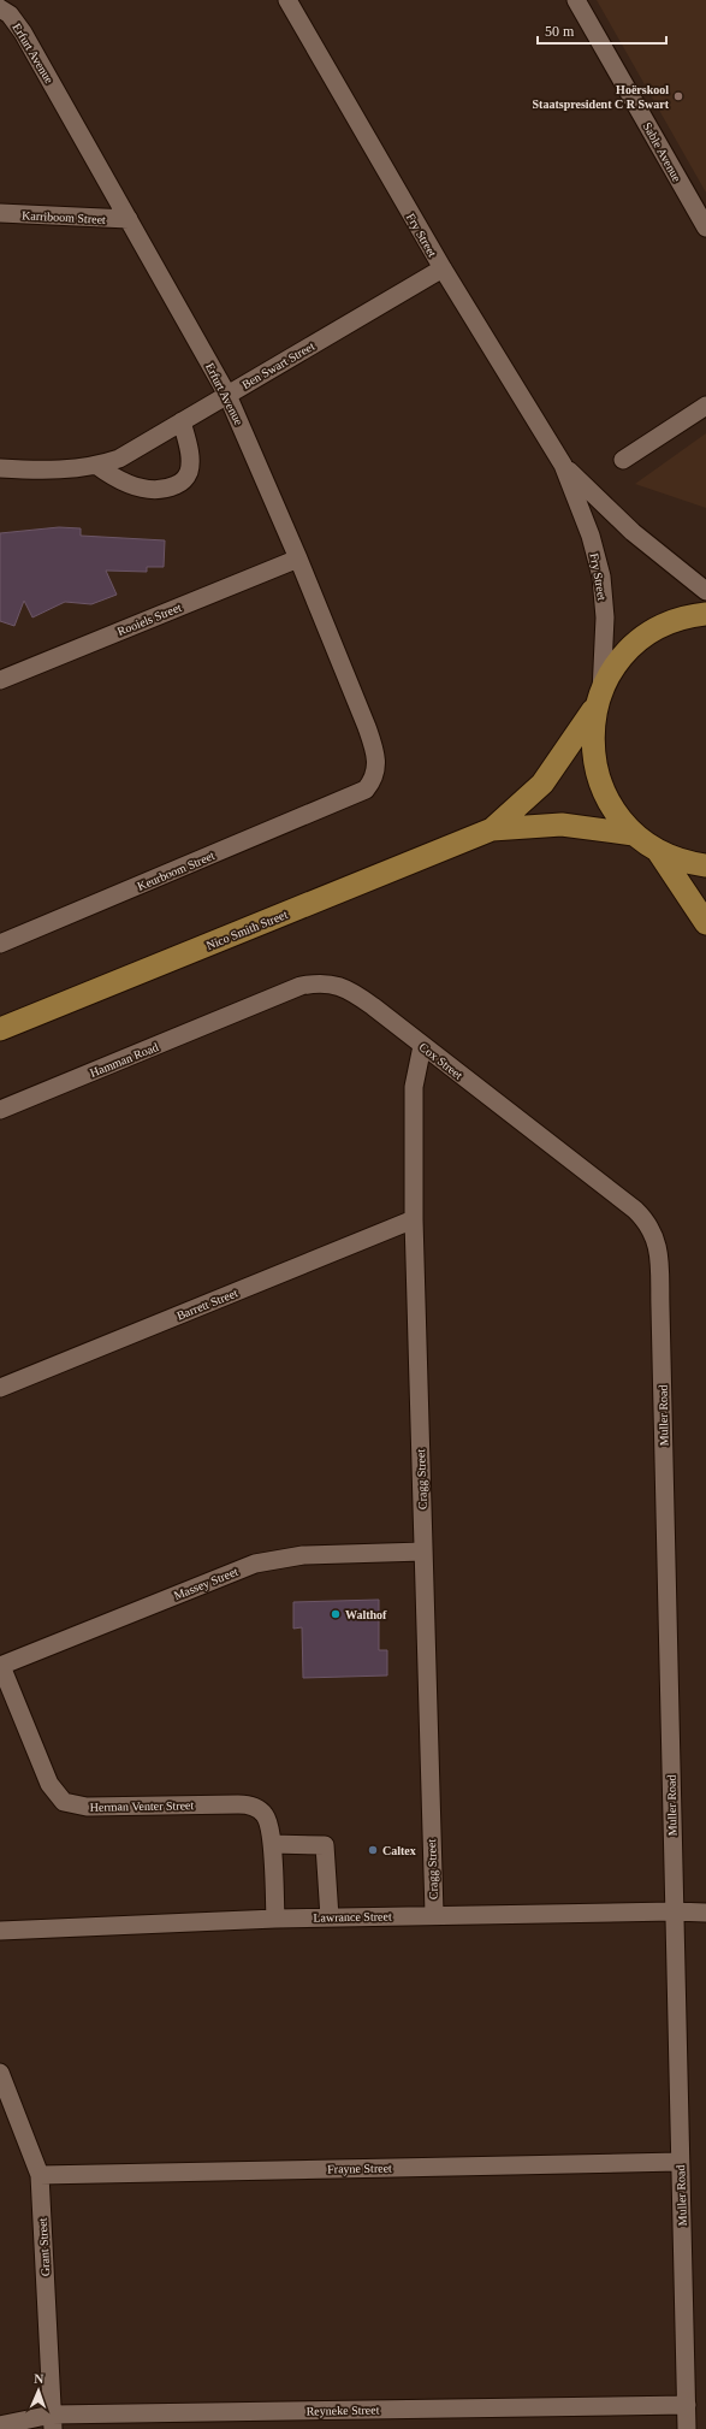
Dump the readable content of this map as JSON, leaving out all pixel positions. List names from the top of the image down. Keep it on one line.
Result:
{"streets":{"main road":["Nico Smith Street"],"street":["Erfurt Avenue","Sable Avenue","Karriboom Street","Fry Street","Ben Swart Street","Rooiels Street","Keurboom Street","Hamman Road","Cox Street","Barrett Street","Muller Road","Cragg Street","Massey Street","Herman Venter Street","Lawrance Street","Frayne Street","Grant Street","Reyneke Street"]},"crossings":[["Erfurt Avenue","Karriboom Street"],["Erfurt Avenue","Ben Swart Street"],["Erfurt Avenue","Rooiels Street"],["Erfurt Avenue","Keurboom Street"],["Fry Street","Ben Swart Street"],["Fry Street","Nico Smith Street"],["Hamman Road","Cox Street"],["Cox Street","Muller Road"],["Cox Street","Cragg Street"],["Barrett Street","Cragg Street"],["Muller Road","Lawrance Street"],["Muller Road","Frayne Street"],["Muller Road","Reyneke Street"],["Cragg Street","Massey Street"],["Cragg Street","Lawrance Street"],["Massey Street","Herman Venter Street"],["Herman Venter Street","Lawrance Street"],["Frayne Street","Grant Street"],["Grant Street","Reyneke Street"]],"places":["Hoërskool Staatspresident C R Swart","Walthof","Caltex"],"scale_bar":"50 m","north":"top"}
